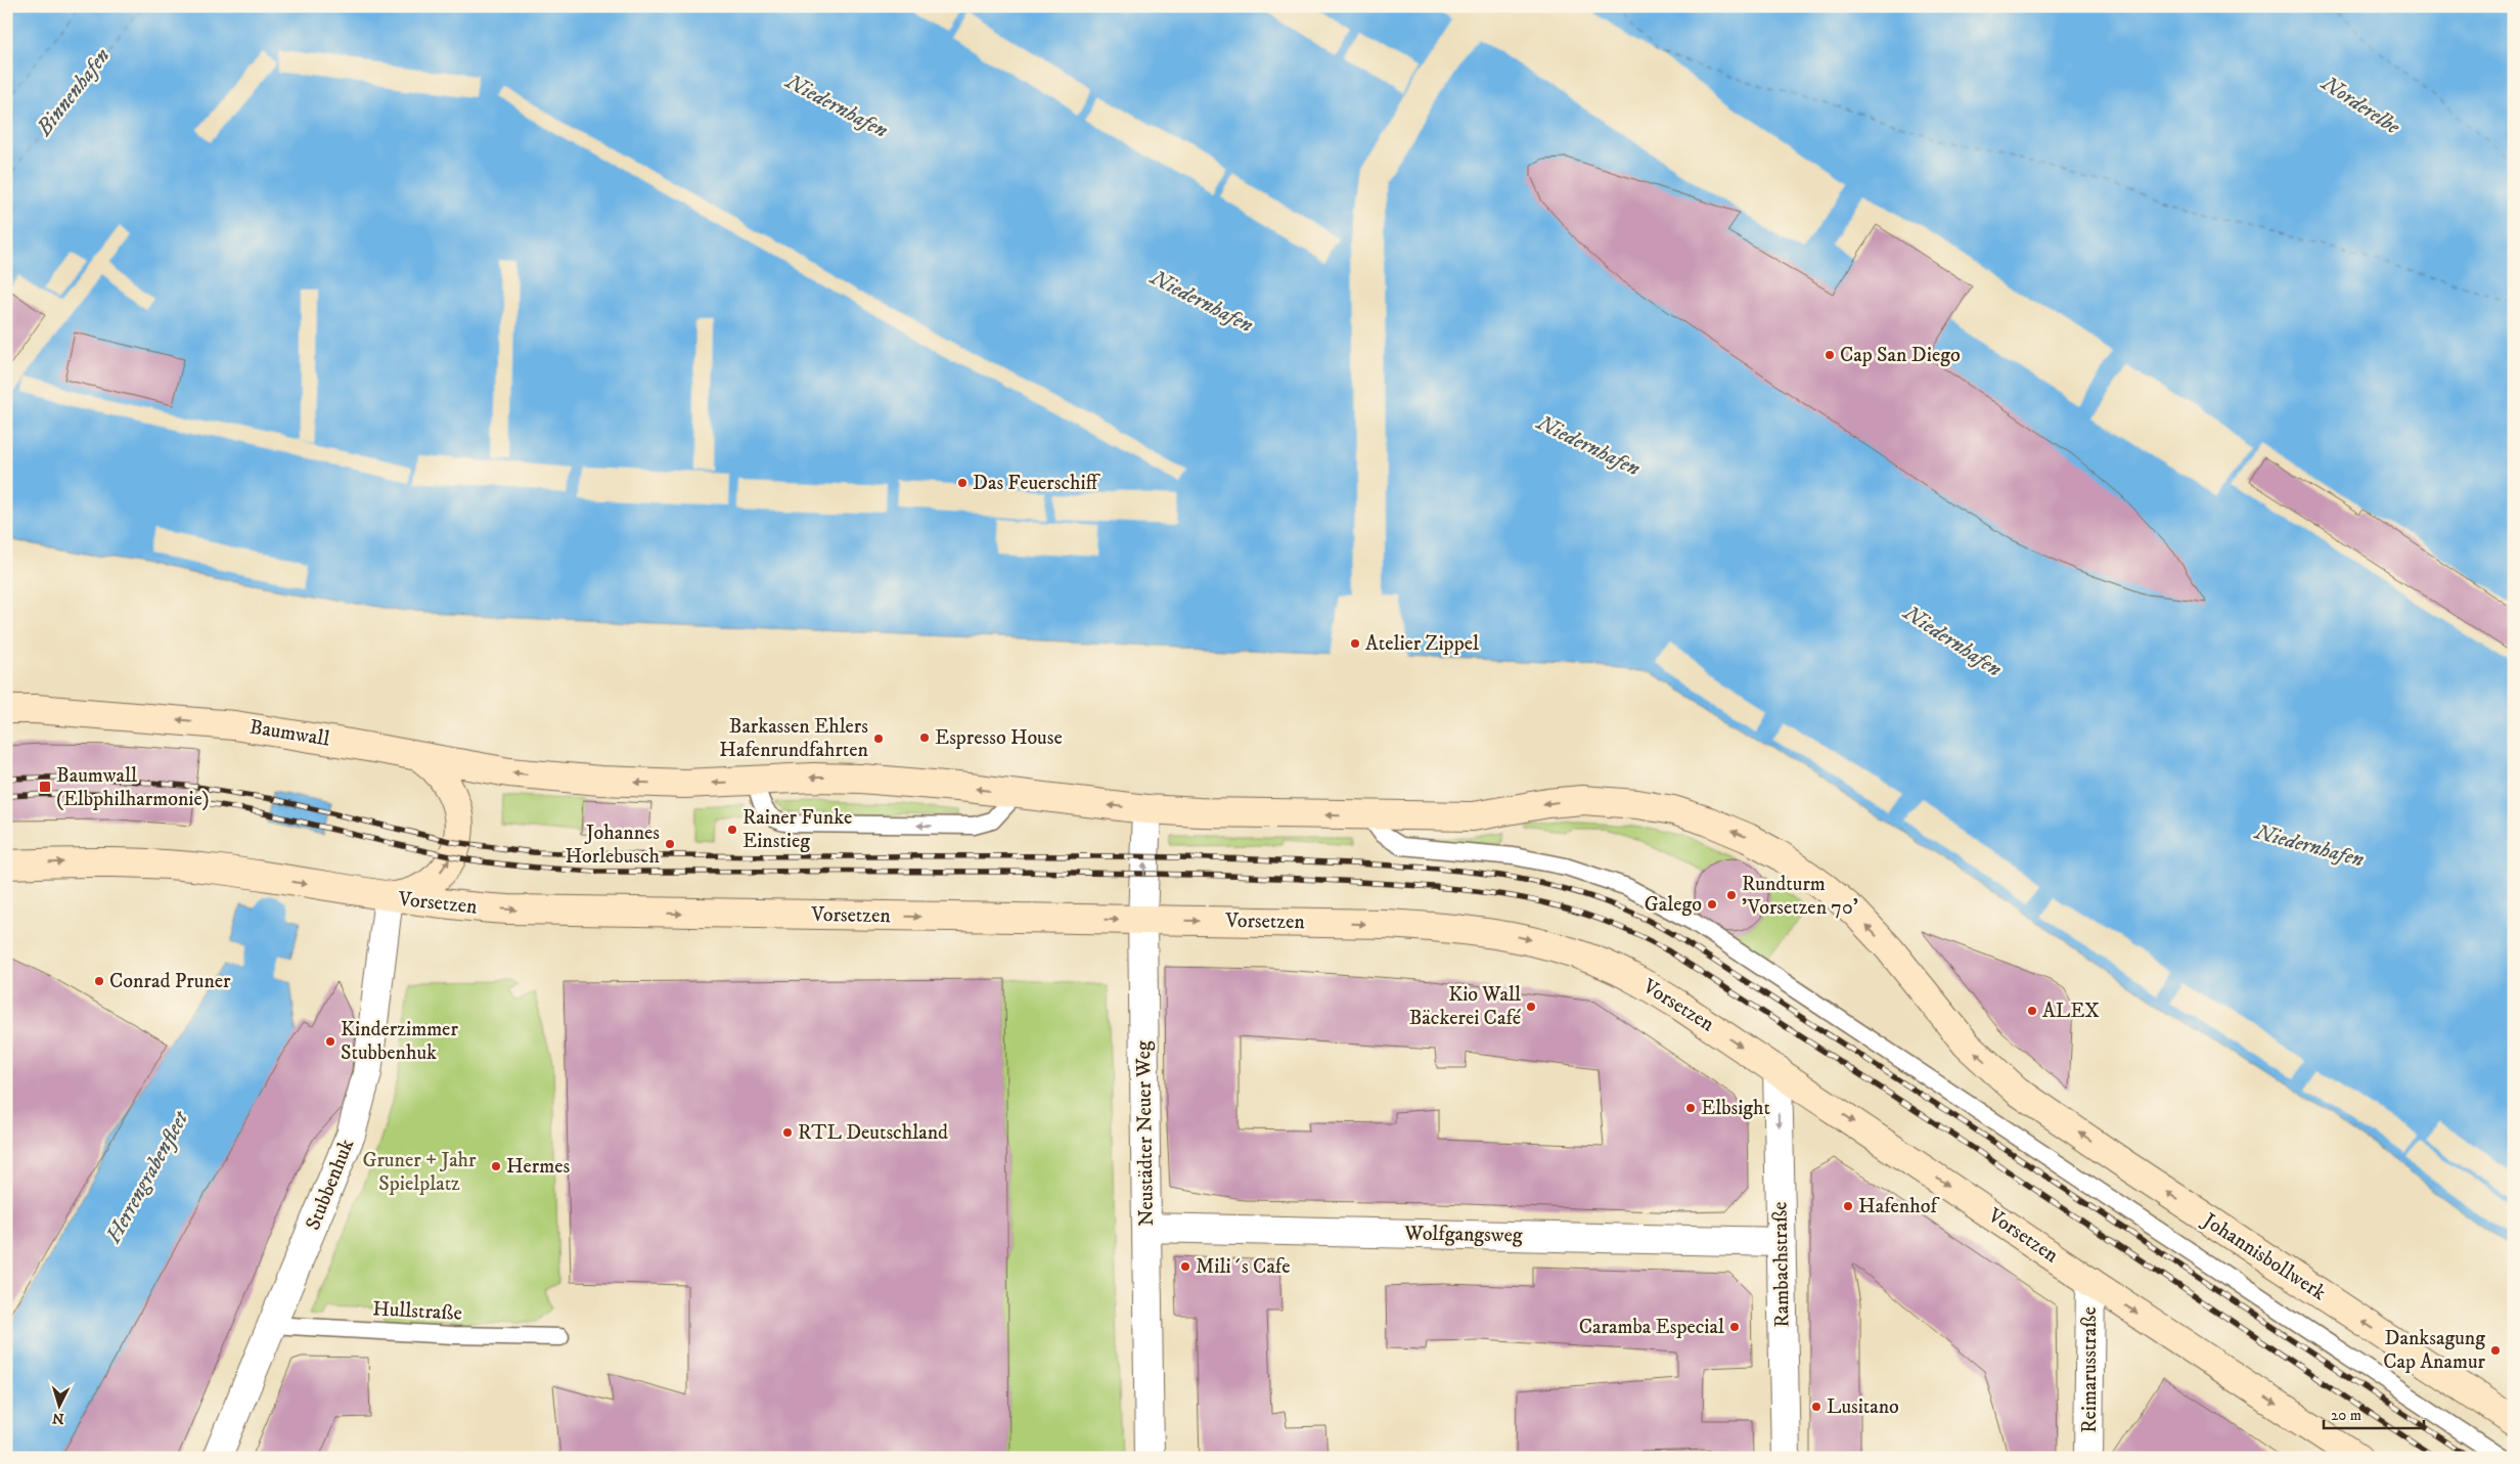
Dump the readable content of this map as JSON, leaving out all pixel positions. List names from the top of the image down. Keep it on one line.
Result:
{"streets":{"main road":["Baumwall","Vorsetzen","Johannisbollwerk"],"street":["Neustädter Neuer Weg","Stubbenhuk","Wolfgangsweg","Rambachstraße","Reimarusstraße"],"lane":["Hullstraße"]},"crossings":[["Vorsetzen","Neustädter Neuer Weg"],["Vorsetzen","Stubbenhuk"],["Vorsetzen","Rambachstraße"],["Vorsetzen","Reimarusstraße"],["Neustädter Neuer Weg","Wolfgangsweg"],["Stubbenhuk","Hullstraße"],["Wolfgangsweg","Rambachstraße"]],"one_way":["Baumwall","Vorsetzen","Johannisbollwerk","Rambachstraße"],"water":["Binnenhafen","Norderelbe","Niedernhafen","Herrengrabenfleet"],"parks":["Gruner + Jahr Spielplatz"],"places":{"other":["Cap San Diego","Das Feuerschiff","Atelier Zippel","Espresso House","Barkassen Ehlers Hafenrundfahrten","Rainer Funke Einstieg","Johannes Horlebusch","Rundturm 'Vorsetzen 70'","Galego","Conrad Pruner","Kio Wall Bäckerei Café","ALEX","Kinderzimmer Stubbenhuk","Elbsight","RTL Deutschland","Hermes","Hafenhof","Mili´s Cafe","Caramba Especial","Danksagung Cap Anamur","Lusitano"],"transit":["Baumwall (Elbphilharmonie)"]},"scale_bar":"20 m","north":"bottom"}
